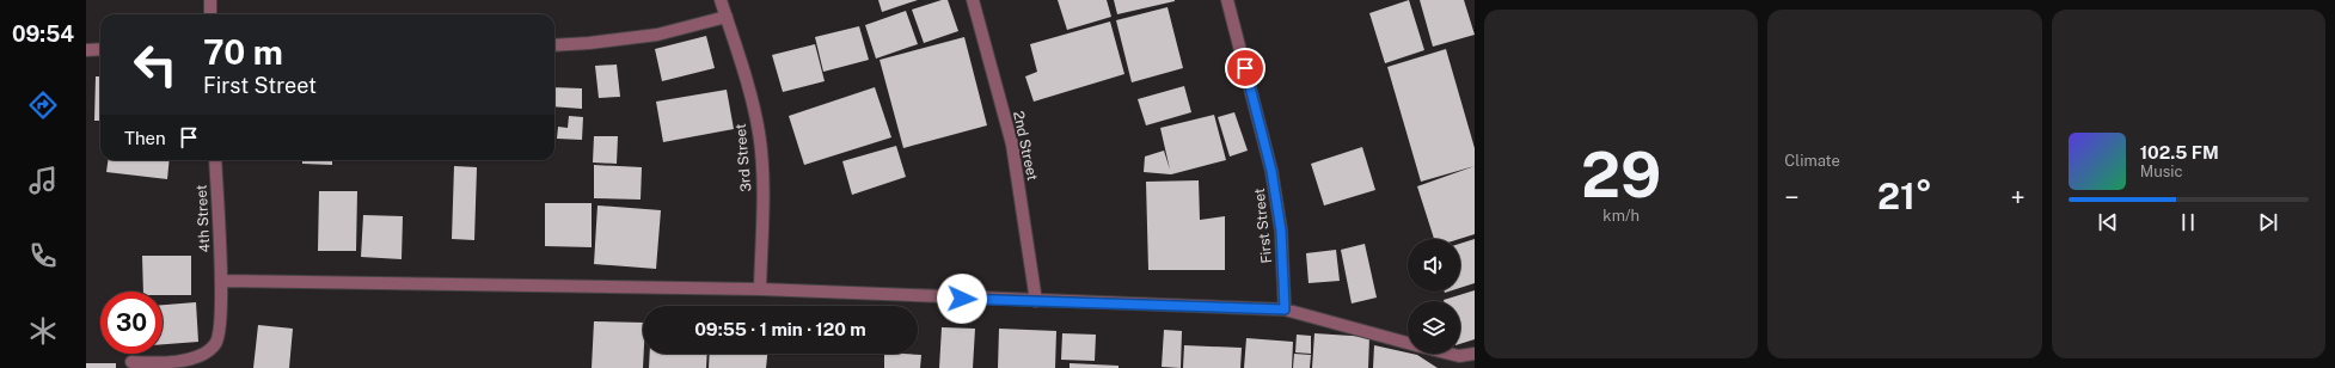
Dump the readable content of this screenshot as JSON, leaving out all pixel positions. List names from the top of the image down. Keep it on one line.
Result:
{"streets":{"street":["2nd Street","3rd Street","4th Street","First Street"]},"page":{"tabs":"09:54","tile":[["29","km/h"],"Climate"],"turn":["70 m","First Street"],"then":"Then","song":["102.5 FM","Music"],"heat":["−","21°","+"],"limit":"30","trip":"09:55 · 1 min · 120 m"}}
